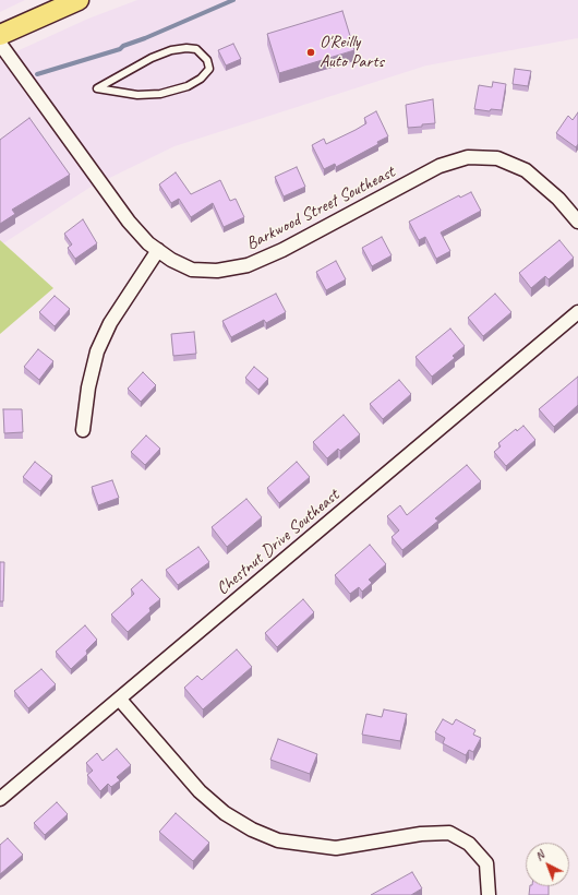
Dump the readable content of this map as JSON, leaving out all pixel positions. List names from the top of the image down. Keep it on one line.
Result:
{"streets":{"street":["Barkwood Street Southeast","Chestnut Drive Southeast"]},"places":["O'Reilly Auto Parts"],"north":"top left"}
